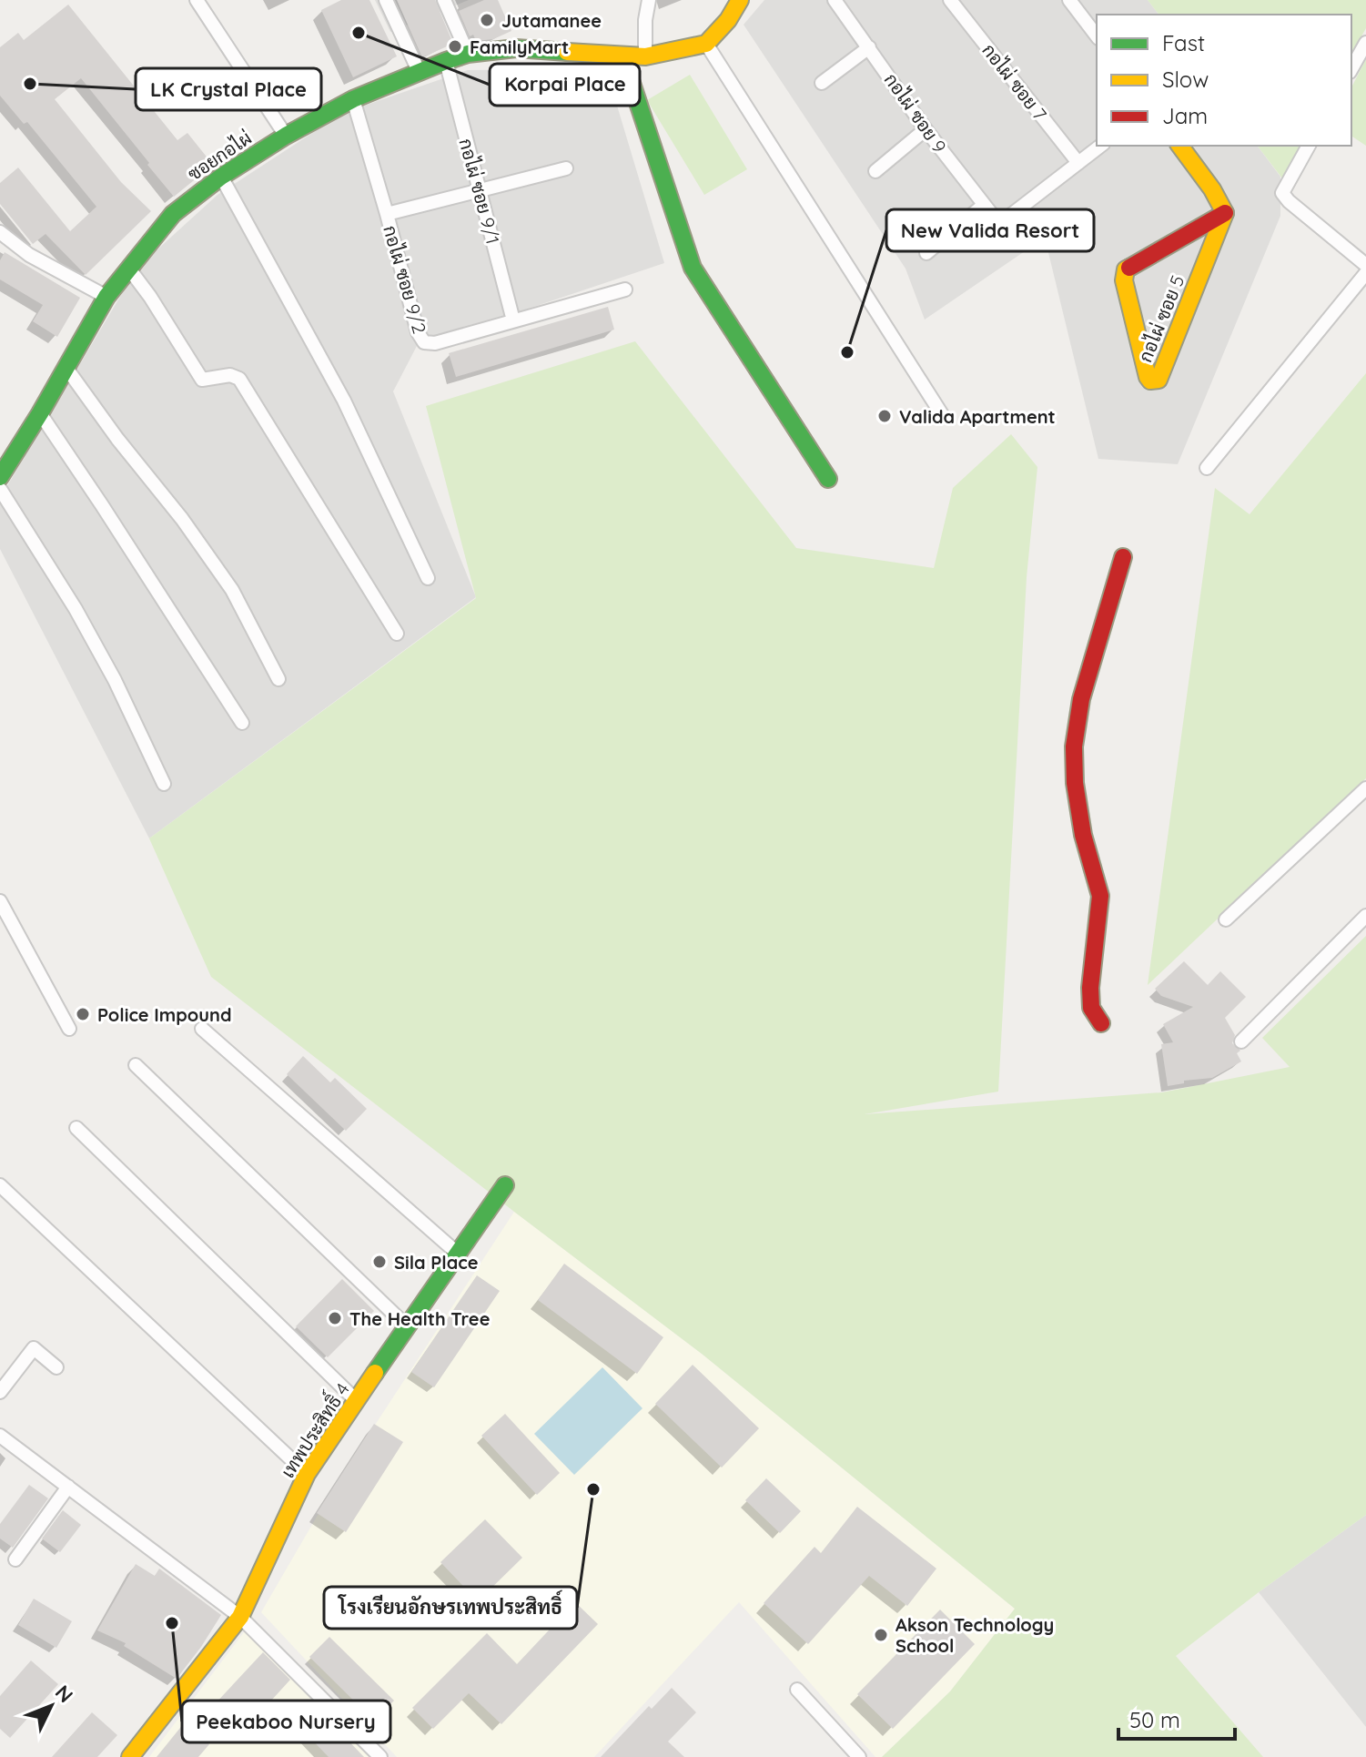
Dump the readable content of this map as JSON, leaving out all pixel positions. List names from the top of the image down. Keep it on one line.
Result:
{"streets":{"street":["กอไผ่ ซอย 7","กอไผ่ ซอย 9","ซอยกอไผ่","กอไผ่ ซอย 9/1","กอไผ่ ซอย 9/2","กอไผ่ ซอย 5","เทพประสิทธิ์ 4"]},"crossings":[["กอไผ่ ซอย 7","กอไผ่ ซอย 9"],["ซอยกอไผ่","กอไผ่ ซอย 9/1"],["ซอยกอไผ่","กอไผ่ ซอย 9/2"],["กอไผ่ ซอย 9/1","กอไผ่ ซอย 9/2"]],"places":["Jutamanee","Korpai Place","FamilyMart","LK Crystal Place","New Valida Resort","Valida Apartment","Police Impound","Sila Place","The Health Tree","โรงเรียนอักษรเทพประสิทธิ์","Peekaboo Nursery","Akson Technology School"],"legend":["Fast","Slow","Jam"],"scale_bar":"50 m","north":"top right"}
